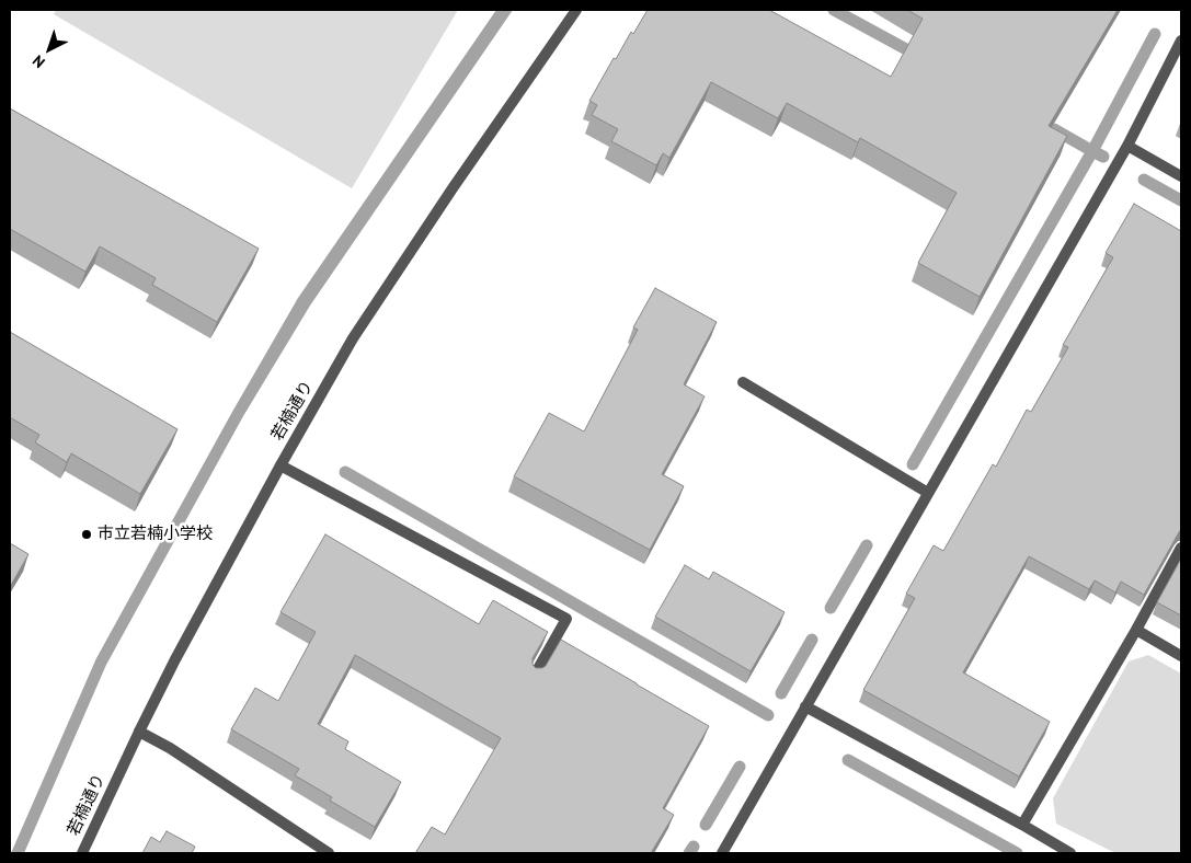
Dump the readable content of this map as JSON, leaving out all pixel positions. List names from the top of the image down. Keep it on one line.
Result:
{"streets":{"street":["若楠通り"]},"places":["市立若楠小学校"],"north":"bottom left"}
